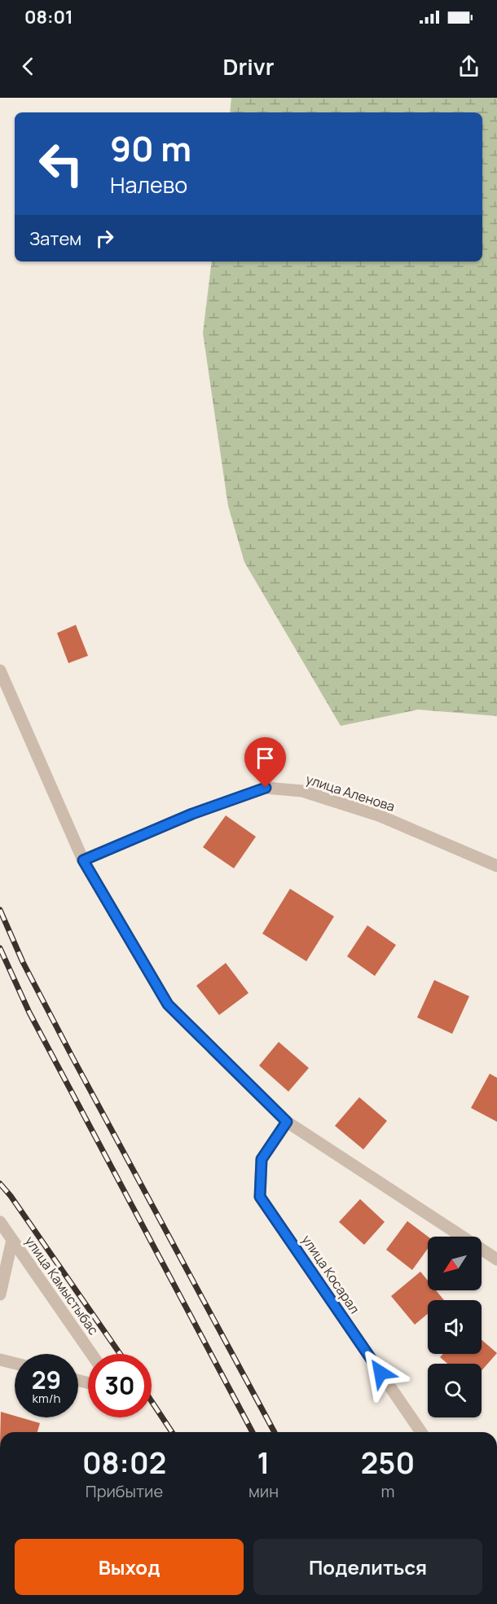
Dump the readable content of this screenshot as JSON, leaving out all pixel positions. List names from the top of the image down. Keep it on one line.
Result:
{"streets":{"street":["улица Аленова","улица Косарал","улица Камыстыбас"]},"north":"bottom left","page":{"status":"08:01","header":"Drivr","turn":["90 m","Налево"],"then":"Затем","speed":"29 km/h","limit":"30","eta":["08:02","Прибытие","1","мин","250","m"],"buttons":["Выход","Поделиться"]}}
